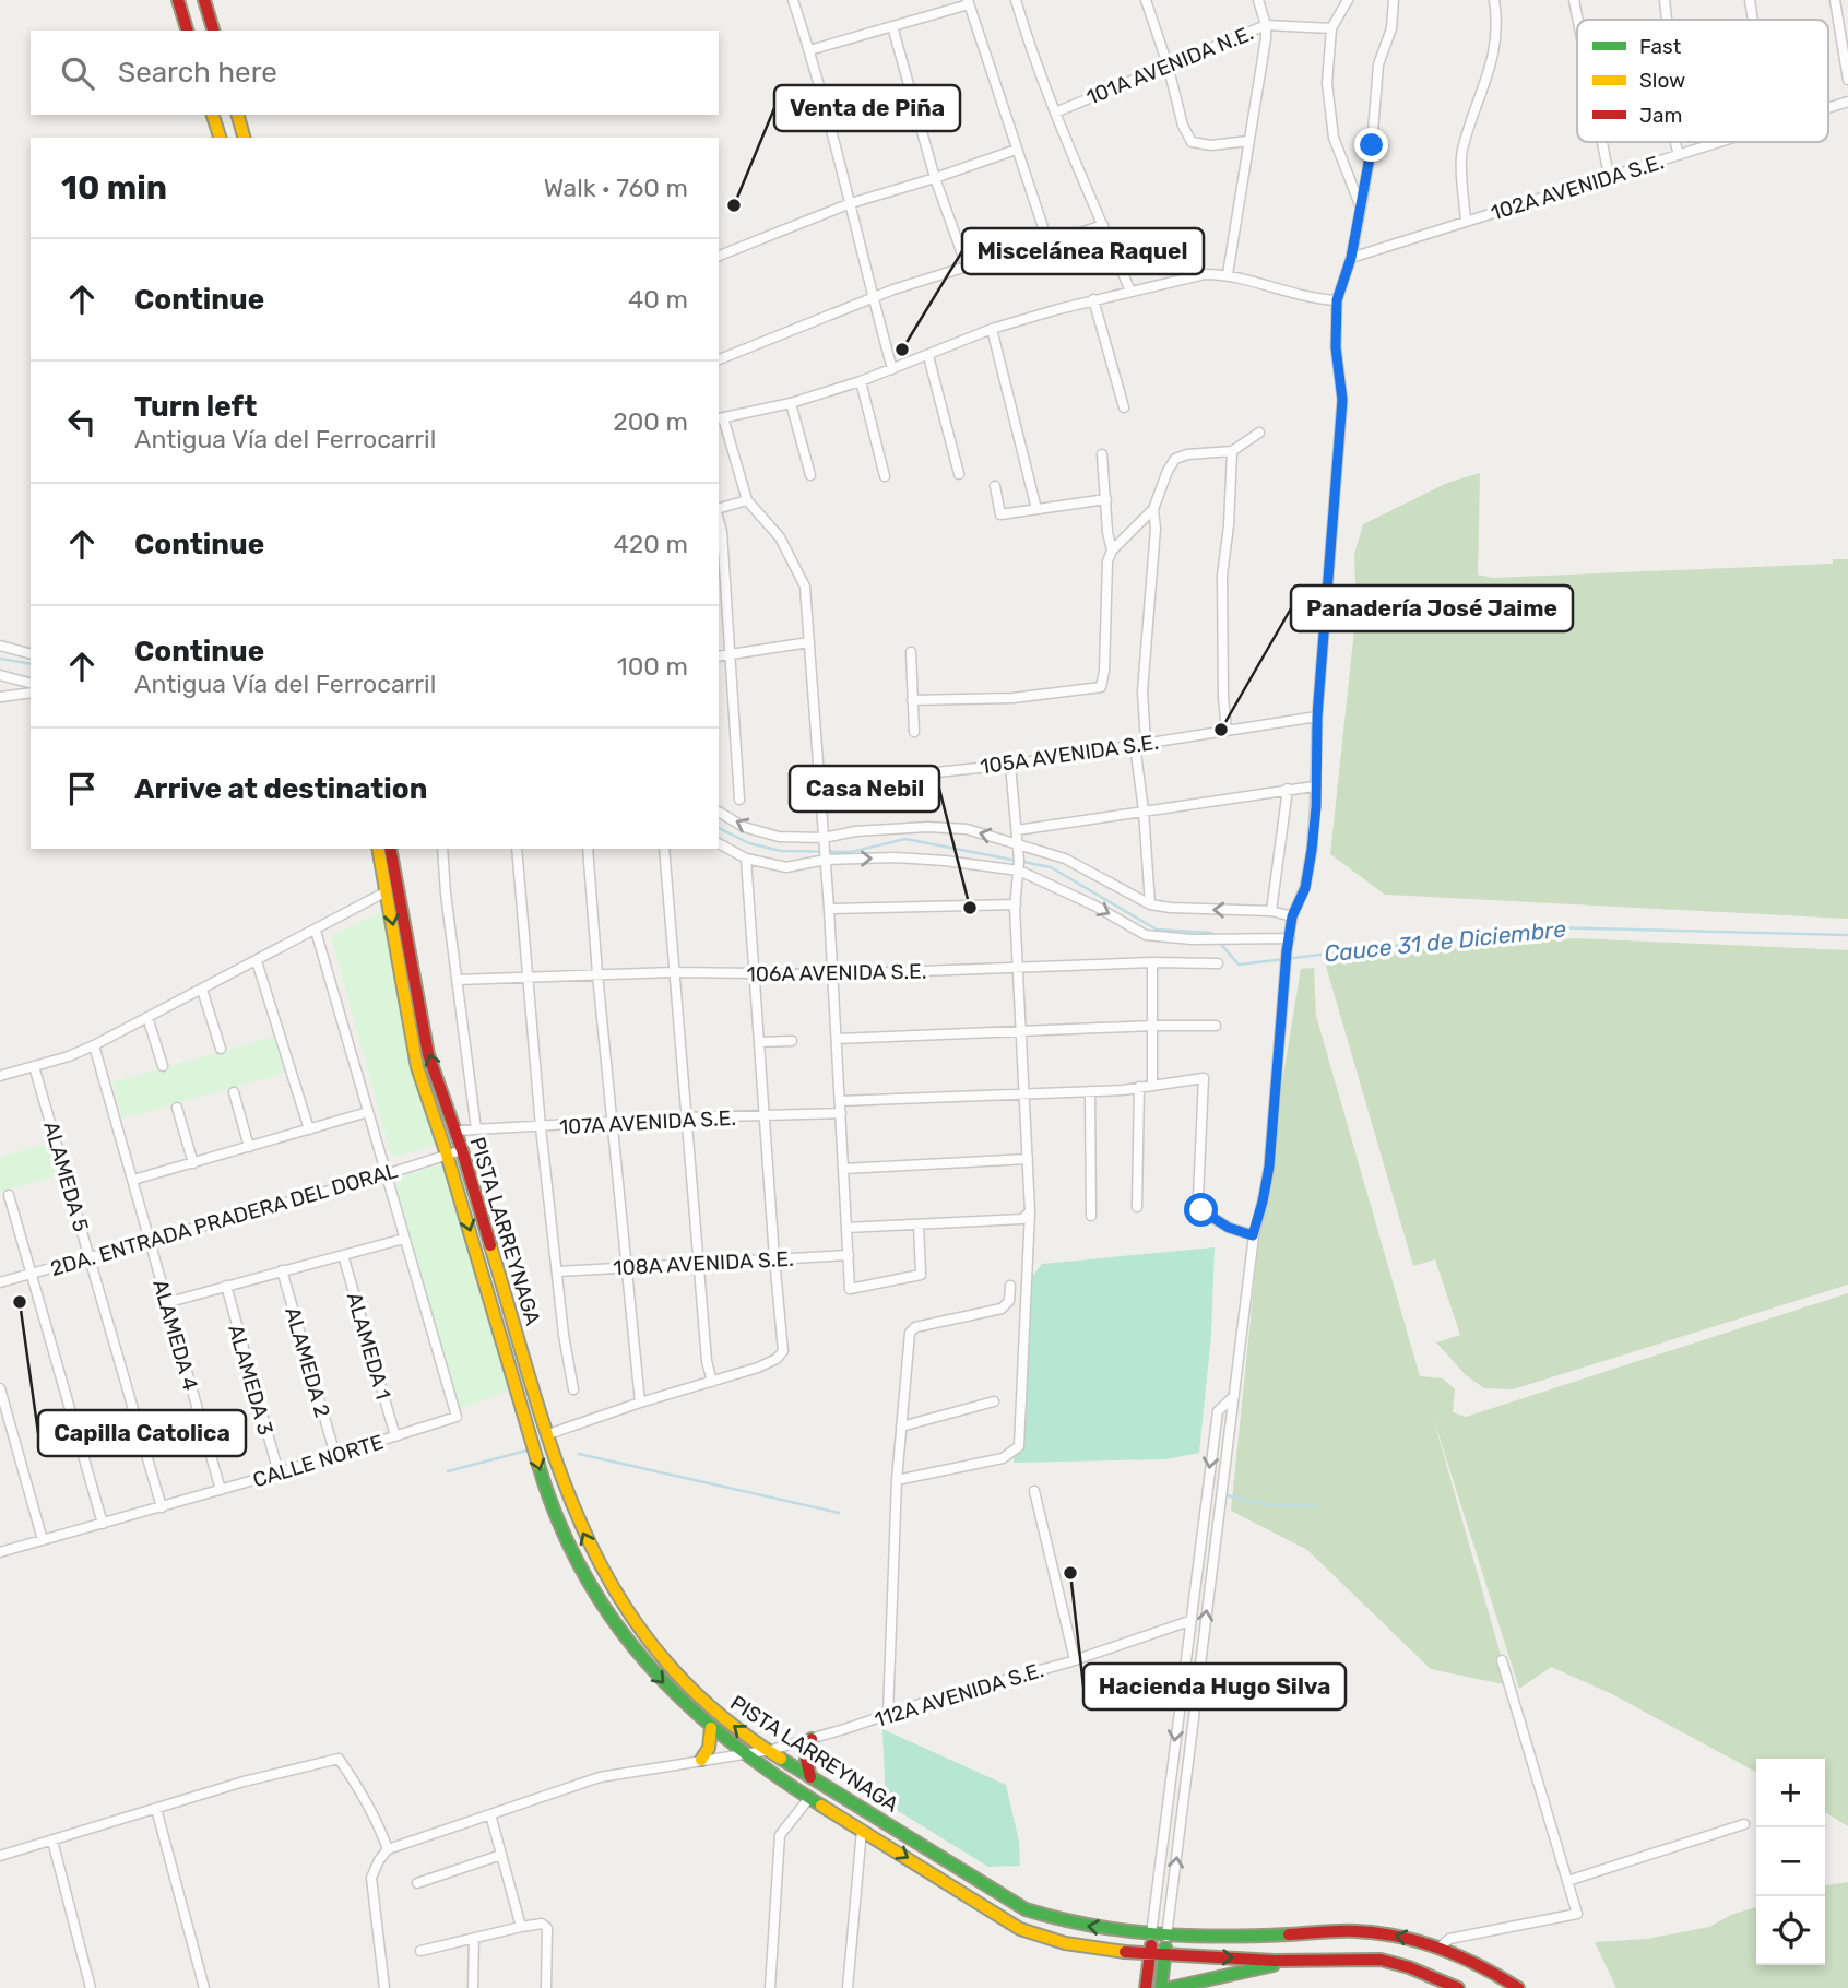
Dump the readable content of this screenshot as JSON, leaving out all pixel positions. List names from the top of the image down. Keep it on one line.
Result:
{"streets":{"main road":["PISTA LARREYNAGA"],"street":["101A AVENIDA N.E.","102A AVENIDA S.E.","105A AVENIDA S.E.","106A AVENIDA S.E.","107A AVENIDA S.E.","ALAMEDA 5","2DA. ENTRADA PRADERA DEL DORAL","108A AVENIDA S.E.","ALAMEDA 4","ALAMEDA 1","ALAMEDA 2","ALAMEDA 3","CALLE NORTE","112A AVENIDA S.E."]},"crossings":[["107A AVENIDA S.E.","PISTA LARREYNAGA"],["ALAMEDA 5","2DA. ENTRADA PRADERA DEL DORAL"],["ALAMEDA 5","CALLE NORTE"],["2DA. ENTRADA PRADERA DEL DORAL","PISTA LARREYNAGA"],["2DA. ENTRADA PRADERA DEL DORAL","ALAMEDA 4"],["2DA. ENTRADA PRADERA DEL DORAL","CALLE NORTE"],["PISTA LARREYNAGA","112A AVENIDA S.E."],["ALAMEDA 4","CALLE NORTE"],["ALAMEDA 1","CALLE NORTE"],["ALAMEDA 2","CALLE NORTE"],["ALAMEDA 3","CALLE NORTE"]],"water":["Cauce 31 de Diciembre"],"places":["Venta de Piña","Miscelánea Raquel","Panadería José Jaime","Casa Nebil","Capilla Catolica","Hacienda Hugo Silva"],"legend":["Fast","Slow","Jam"],"page":{"search":"Search here","heading":["10 min","Walk · 760 m"],"list":[["Continue","40 m"],["Turn left","Antigua Vía del Ferrocarril","200 m"],["Continue","420 m"],["Continue","Antigua Vía del Ferrocarril","100 m"],"Arrive at destination"],"map_buttons":["+","−"]}}
